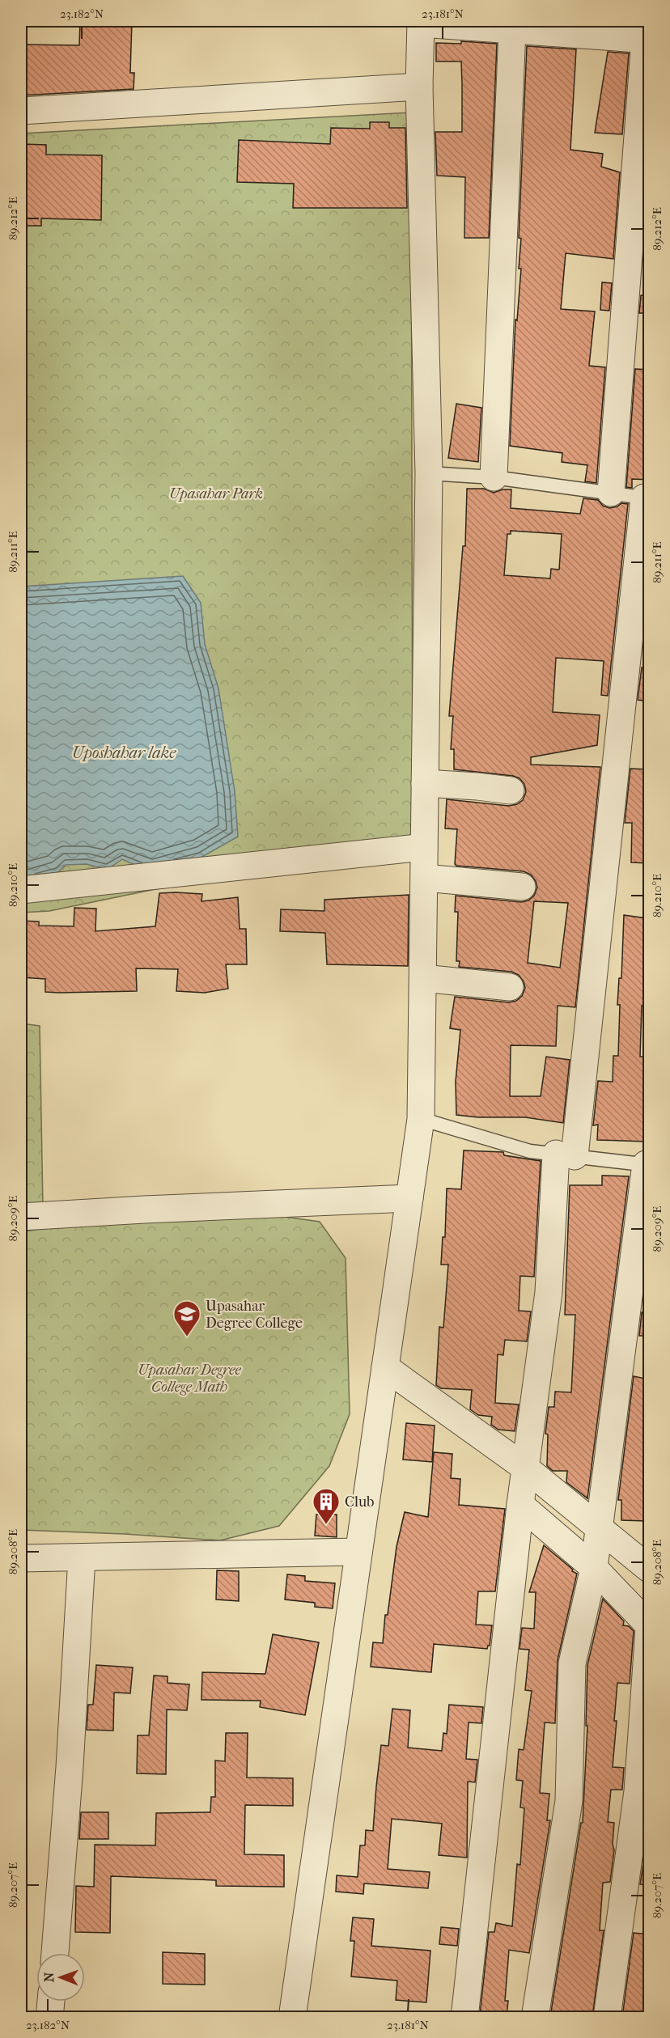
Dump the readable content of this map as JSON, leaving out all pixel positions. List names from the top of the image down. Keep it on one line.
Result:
{"water":["Uposhahar lake"],"parks":["Upasahar Park","Upasahar Degree College Math"],"places":{"school or university":["Upasahar Degree College"],"building":["Club"]},"north":"left","coordinates":["23.182°N","23.181°N","89.212°E","89.211°E","89.210°E","89.209°E","89.208°E","89.207°E"]}
